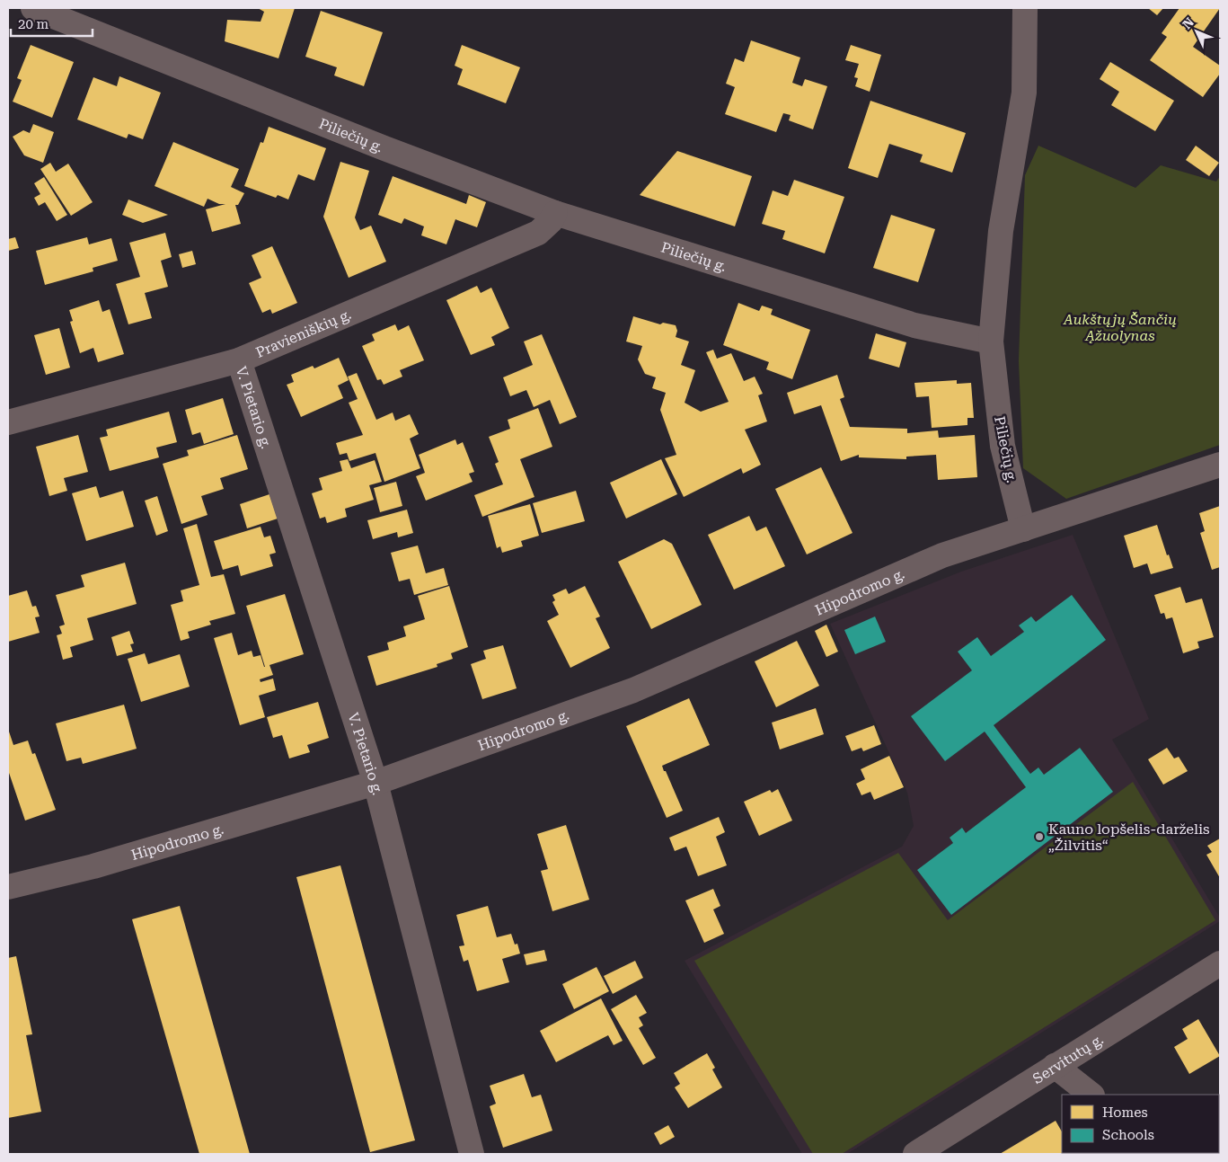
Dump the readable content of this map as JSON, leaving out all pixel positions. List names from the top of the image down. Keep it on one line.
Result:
{"streets":{"street":["Piliečių g.","Pravieniškių g.","V. Pietario g.","Hipodromo g.","Servitutų g."]},"crossings":[["Piliečių g.","Pravieniškių g."],["Piliečių g.","Hipodromo g."],["Pravieniškių g.","V. Pietario g."],["V. Pietario g.","Hipodromo g."]],"parks":["Aukštųjų Šančių Ąžuolynas"],"places":["Kauno lopšelis-darželis „Žilvitis“"],"legend":["Homes","Schools"],"scale_bar":"20 m","north":"top left"}
